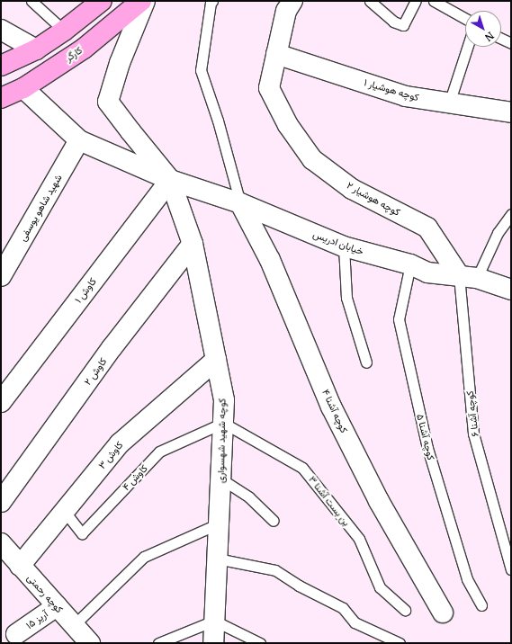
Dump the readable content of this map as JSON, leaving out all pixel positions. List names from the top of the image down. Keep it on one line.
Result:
{"streets":{"main road":["کارگر"],"street":["کوچه هوشیار ۱","کوچه هوشیار ۲","شهید شاهو یوسفی","خیابان ادریس","کاوش ۱","کاوش ۲","کوچه آشنا ۴","کوچه شهید شهسواری","کاوش ۳","کوچه رحمتی","آریز ۱۵"],"lane":["کوچه آشنا ۶","کوچه آشنا ۵","کاوش ۴","بن بست آشنا ۳"]},"crossings":[["کارگر","خیابان ادریس"],["کوچه هوشیار ۱","کوچه هوشیار ۲"],["کوچه هوشیار ۲","خیابان ادریس"],["کوچه هوشیار ۲","کوچه آشنا ۶"],["شهید شاهو یوسفی","خیابان ادریس"],["خیابان ادریس","کاوش ۱"],["خیابان ادریس","کوچه آشنا ۴"],["خیابان ادریس","کوچه آشنا ۶"],["خیابان ادریس","کوچه آشنا ۵"],["خیابان ادریس","کوچه شهید شهسواری"],["کاوش ۱","کوچه شهید شهسواری"],["کاوش ۲","کوچه شهید شهسواری"],["کوچه شهید شهسواری","کاوش ۳"],["کوچه شهید شهسواری","کاوش ۴"],["کوچه شهید شهسواری","بن بست آشنا ۳"],["کاوش ۳","کاوش ۴"],["کاوش ۳","کوچه رحمتی"],["کاوش ۴","بن بست آشنا ۳"],["کوچه رحمتی","آریز ۱۵"]],"north":"bottom right"}
